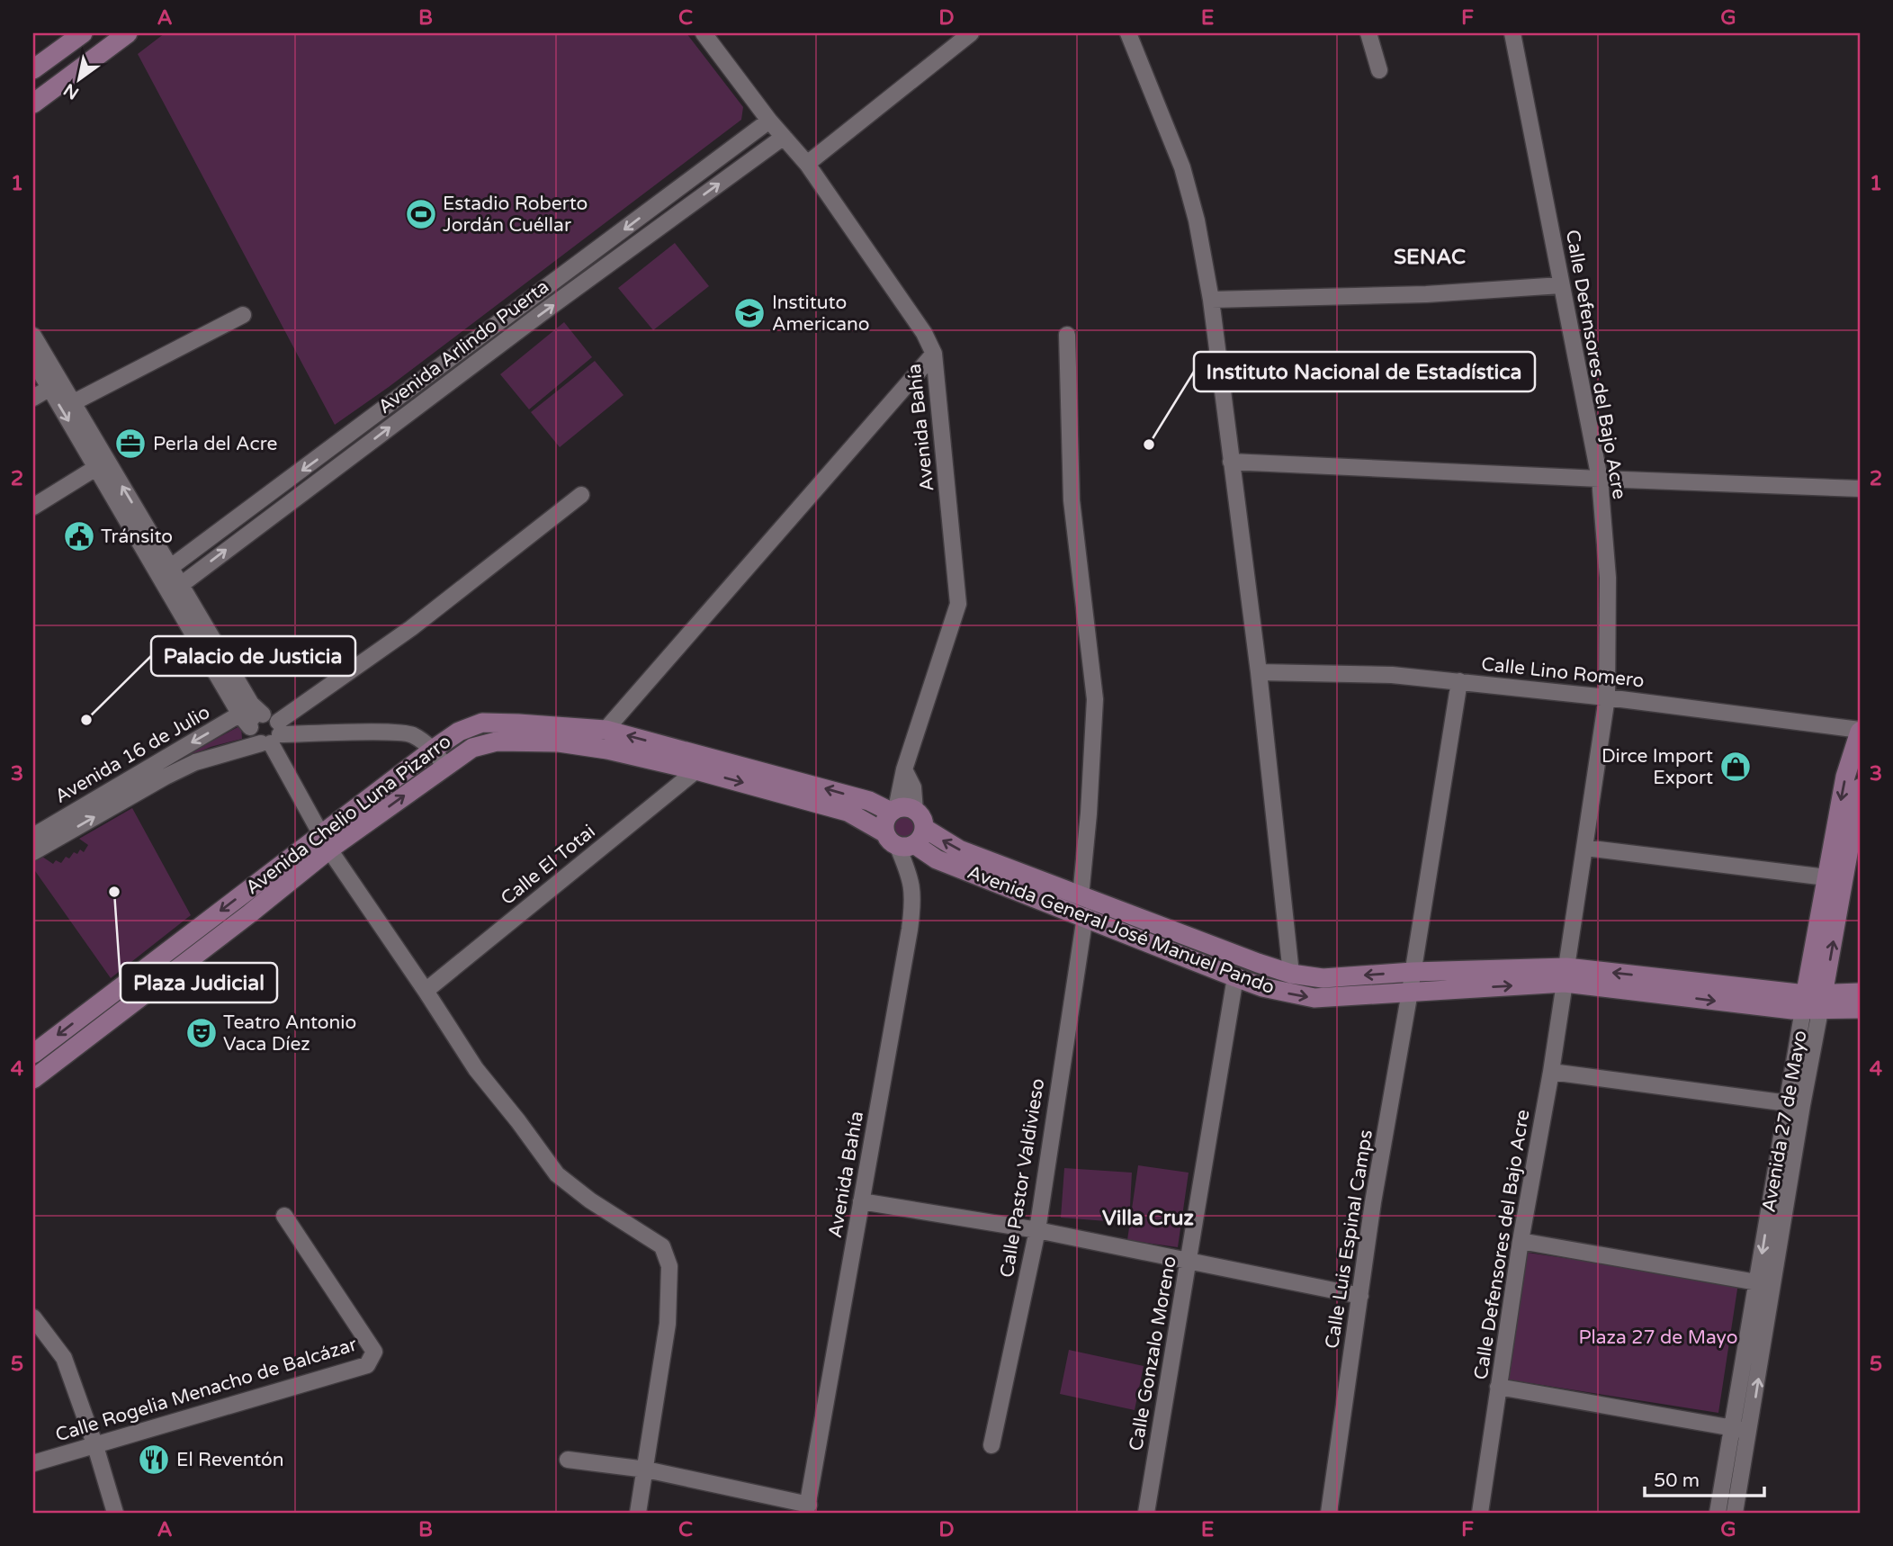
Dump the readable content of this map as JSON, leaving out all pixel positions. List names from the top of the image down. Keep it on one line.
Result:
{"streets":{"main road":["Avenida Chelio Luna Pizarro","Avenida General José Manuel Pando","Avenida 27 de Mayo"],"street":["Avenida Arlindo Puerta","Calle Defensores del Bajo Acre","Avenida Bahía","Calle Lino Romero","Avenida 16 de Julio","Calle El Totai","Calle Pastor Valdivieso","Calle Luis Espinal Camps","Calle Gonzalo Moreno","Calle Rogelia Menacho de Balcázar"]},"crossings":[["Avenida Arlindo Puerta","Avenida Bahía"],["Calle Defensores del Bajo Acre","Calle Lino Romero"],["Calle Defensores del Bajo Acre","Avenida General José Manuel Pando"],["Avenida Bahía","Avenida Chelio Luna Pizarro"],["Avenida Bahía","Avenida General José Manuel Pando"],["Calle Lino Romero","Avenida 27 de Mayo"],["Calle Lino Romero","Calle Luis Espinal Camps"],["Avenida 16 de Julio","Avenida Chelio Luna Pizarro"],["Avenida Chelio Luna Pizarro","Calle El Totai"],["Avenida Chelio Luna Pizarro","Avenida General José Manuel Pando"],["Avenida General José Manuel Pando","Avenida 27 de Mayo"],["Avenida General José Manuel Pando","Calle Pastor Valdivieso"],["Avenida General José Manuel Pando","Calle Luis Espinal Camps"],["Avenida General José Manuel Pando","Calle Gonzalo Moreno"]],"districts":["SENAC","Villa Cruz"],"parks":["Plaza 27 de Mayo"],"places":{"sports":["Estadio Roberto Jordán Cuéllar"],"school or university":["Instituto Americano"],"office":["Perla del Acre"],"other":["Instituto Nacional de Estadística","Palacio de Justicia","Plaza Judicial"],"public building":["Tránsito"],"shop":["Dirce Import Export"],"theatre":["Teatro Antonio Vaca Díez"],"restaurant":["El Reventón"]},"scale_bar":"50 m","north":"bottom left","grid":{"columns":["A","B","C","D","E","F","G"],"rows":["1","2","3","4","5"]}}
